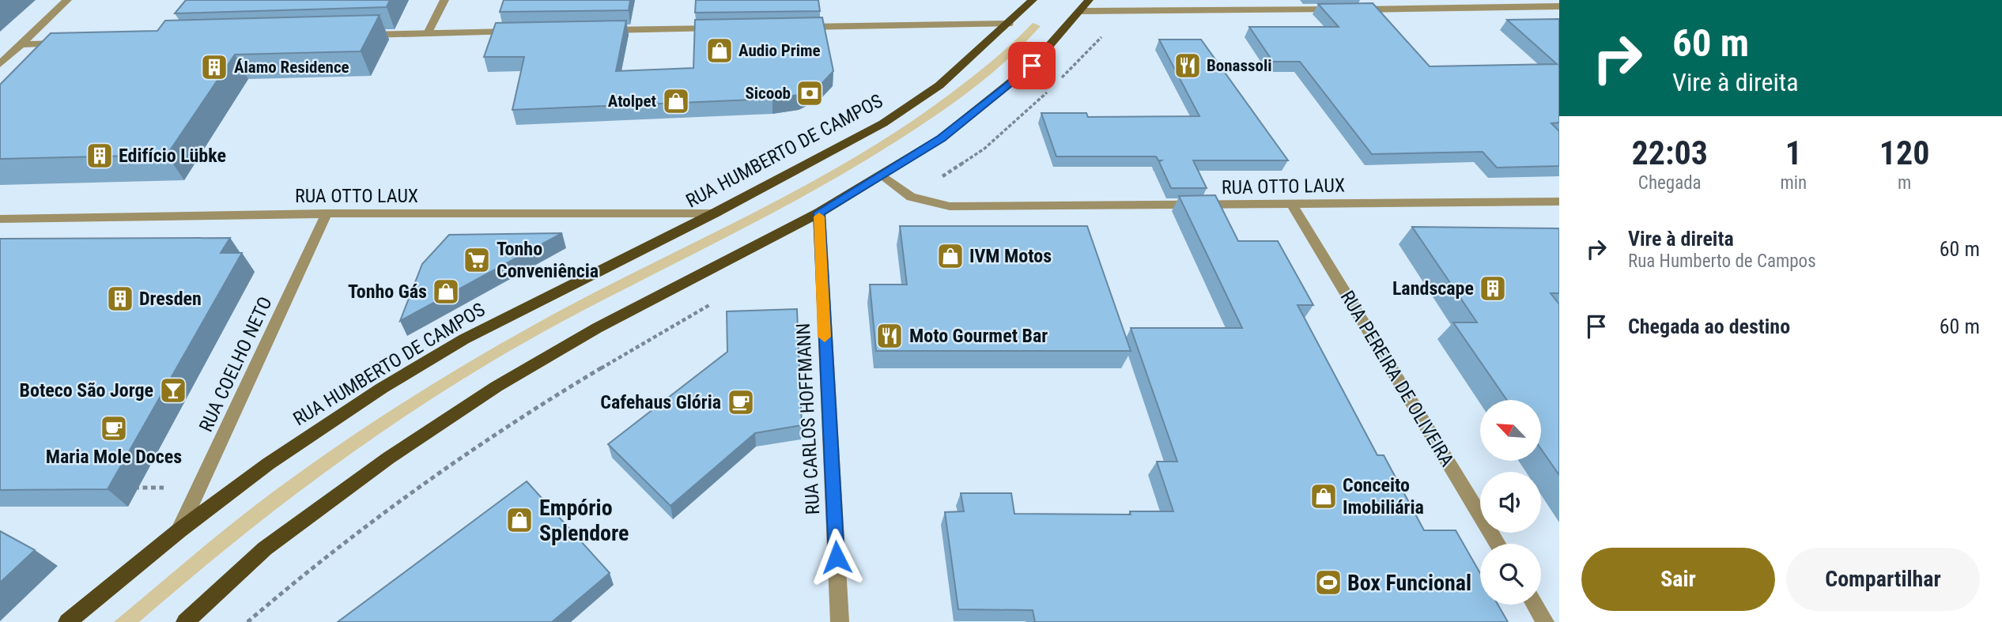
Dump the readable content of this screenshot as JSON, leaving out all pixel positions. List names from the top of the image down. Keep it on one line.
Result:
{"streets":{"main road":["RUA HUMBERTO DE CAMPOS"],"street":["RUA OTTO LAUX","RUA COELHO NETO","RUA PEREIRA DE OLIVEIRA","RUA CARLOS HOFFMANN"]},"crossings":[["RUA HUMBERTO DE CAMPOS","RUA OTTO LAUX"],["RUA HUMBERTO DE CAMPOS","RUA COELHO NETO"],["RUA OTTO LAUX","RUA COELHO NETO"],["RUA OTTO LAUX","RUA PEREIRA DE OLIVEIRA"]],"places":{"shop":["Audio Prime","Atolpet","IVM Motos","Tonho Gás","Conceito Imobiliária","Empório Splendore"],"restaurant":["Bonassoli","Moto Gourmet Bar"],"building":["Álamo Residence","Edifício Lübke","Landscape","Dresden"],"bank":["Sicoob"],"supermarket":["Tonho Conveniência"],"bar":["Boteco São Jorge"],"cafe":["Cafehaus Glória","Maria Mole Doces"],"sports":["Box Funcional"]},"north":"top left","page":{"turn":["60 m","Vire à direita"],"eta":["22:03","Chegada","1","min","120","m"],"list":[{"name":"Vire à direita","note":"Rua Humberto de Campos","value":"60 m"},{"name":"Chegada ao destino","value":"60 m"}],"buttons":["Sair","Compartilhar"]}}
